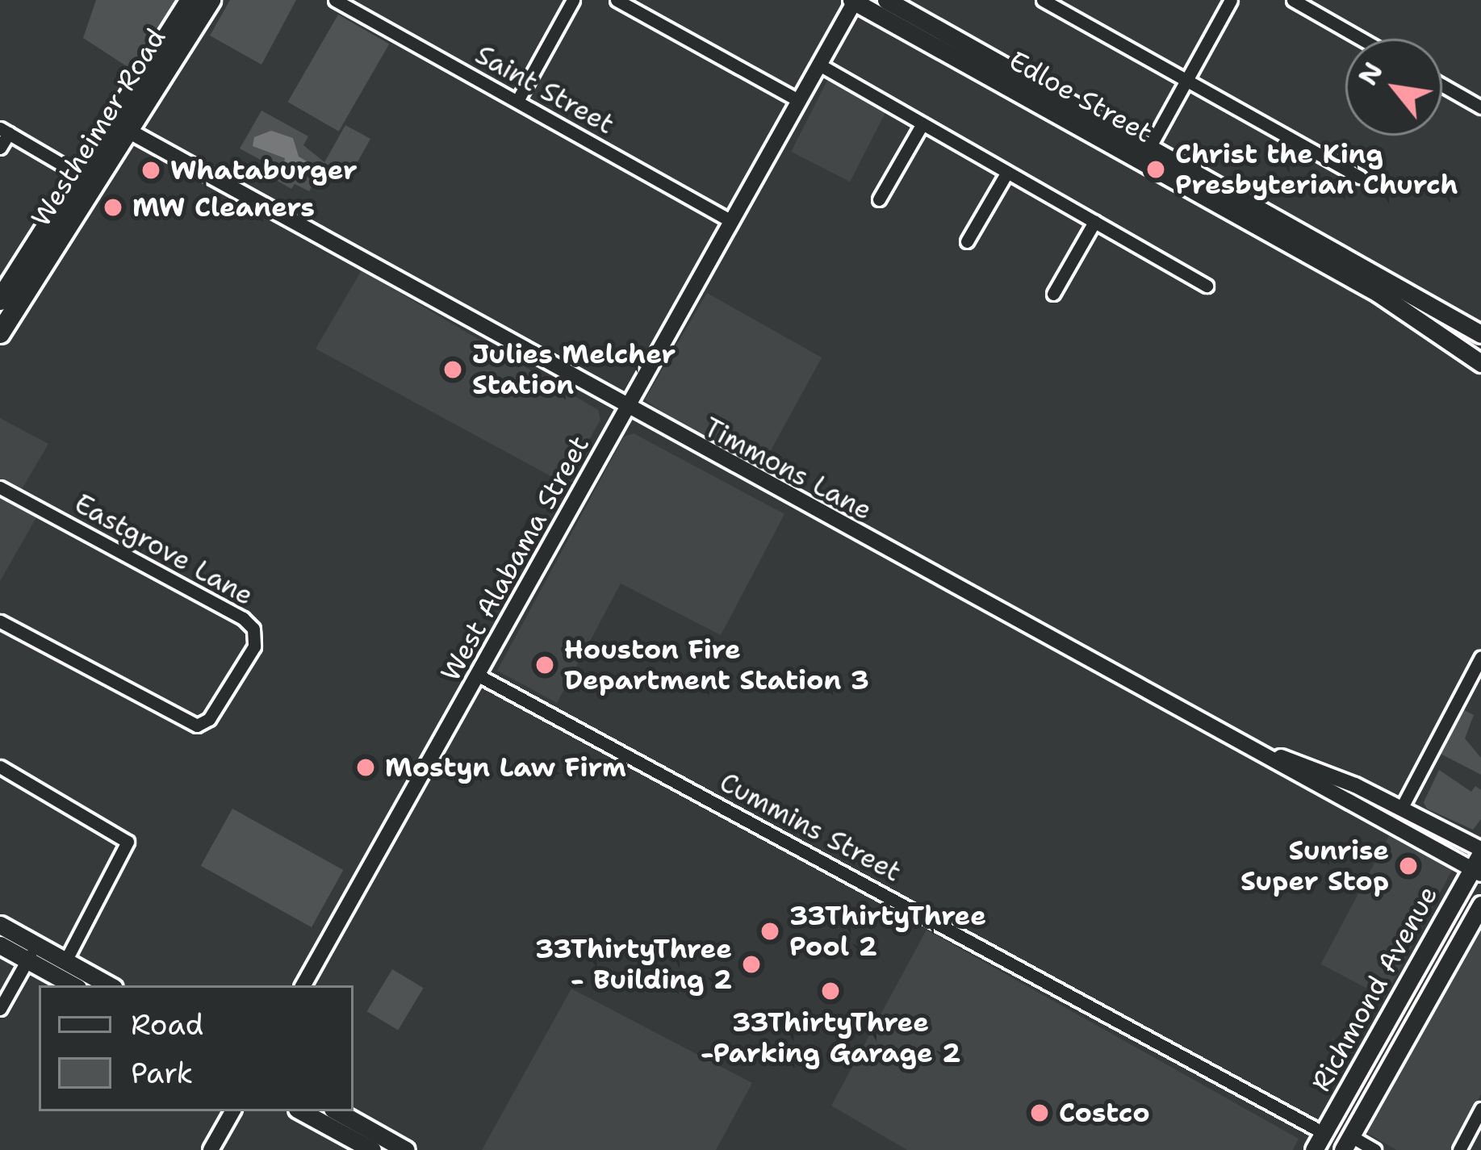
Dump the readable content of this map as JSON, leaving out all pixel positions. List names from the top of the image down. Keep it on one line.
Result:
{"streets":{"main road":["Edloe Street","Westheimer Road","Richmond Avenue"],"street":["Saint Street","Timmons Lane","Eastgrove Lane","West Alabama Street","Cummins Street"]},"crossings":[["Saint Street","West Alabama Street"],["Edloe Street","West Alabama Street"],["Westheimer Road","Timmons Lane"],["Timmons Lane","West Alabama Street"],["Timmons Lane","Richmond Avenue"],["West Alabama Street","Cummins Street"],["Cummins Street","Richmond Avenue"]],"places":["Christ the King Presbyterian Church","Whataburger","MW Cleaners","Julies Melcher Station","Houston Fire Department Station 3","Mostyn Law Firm","Sunrise Super Stop","33ThirtyThree Pool 2","33ThirtyThree - Building 2","33ThirtyThree -Parking Garage 2","Costco"],"legend":["Road","Park"],"north":"top left"}
